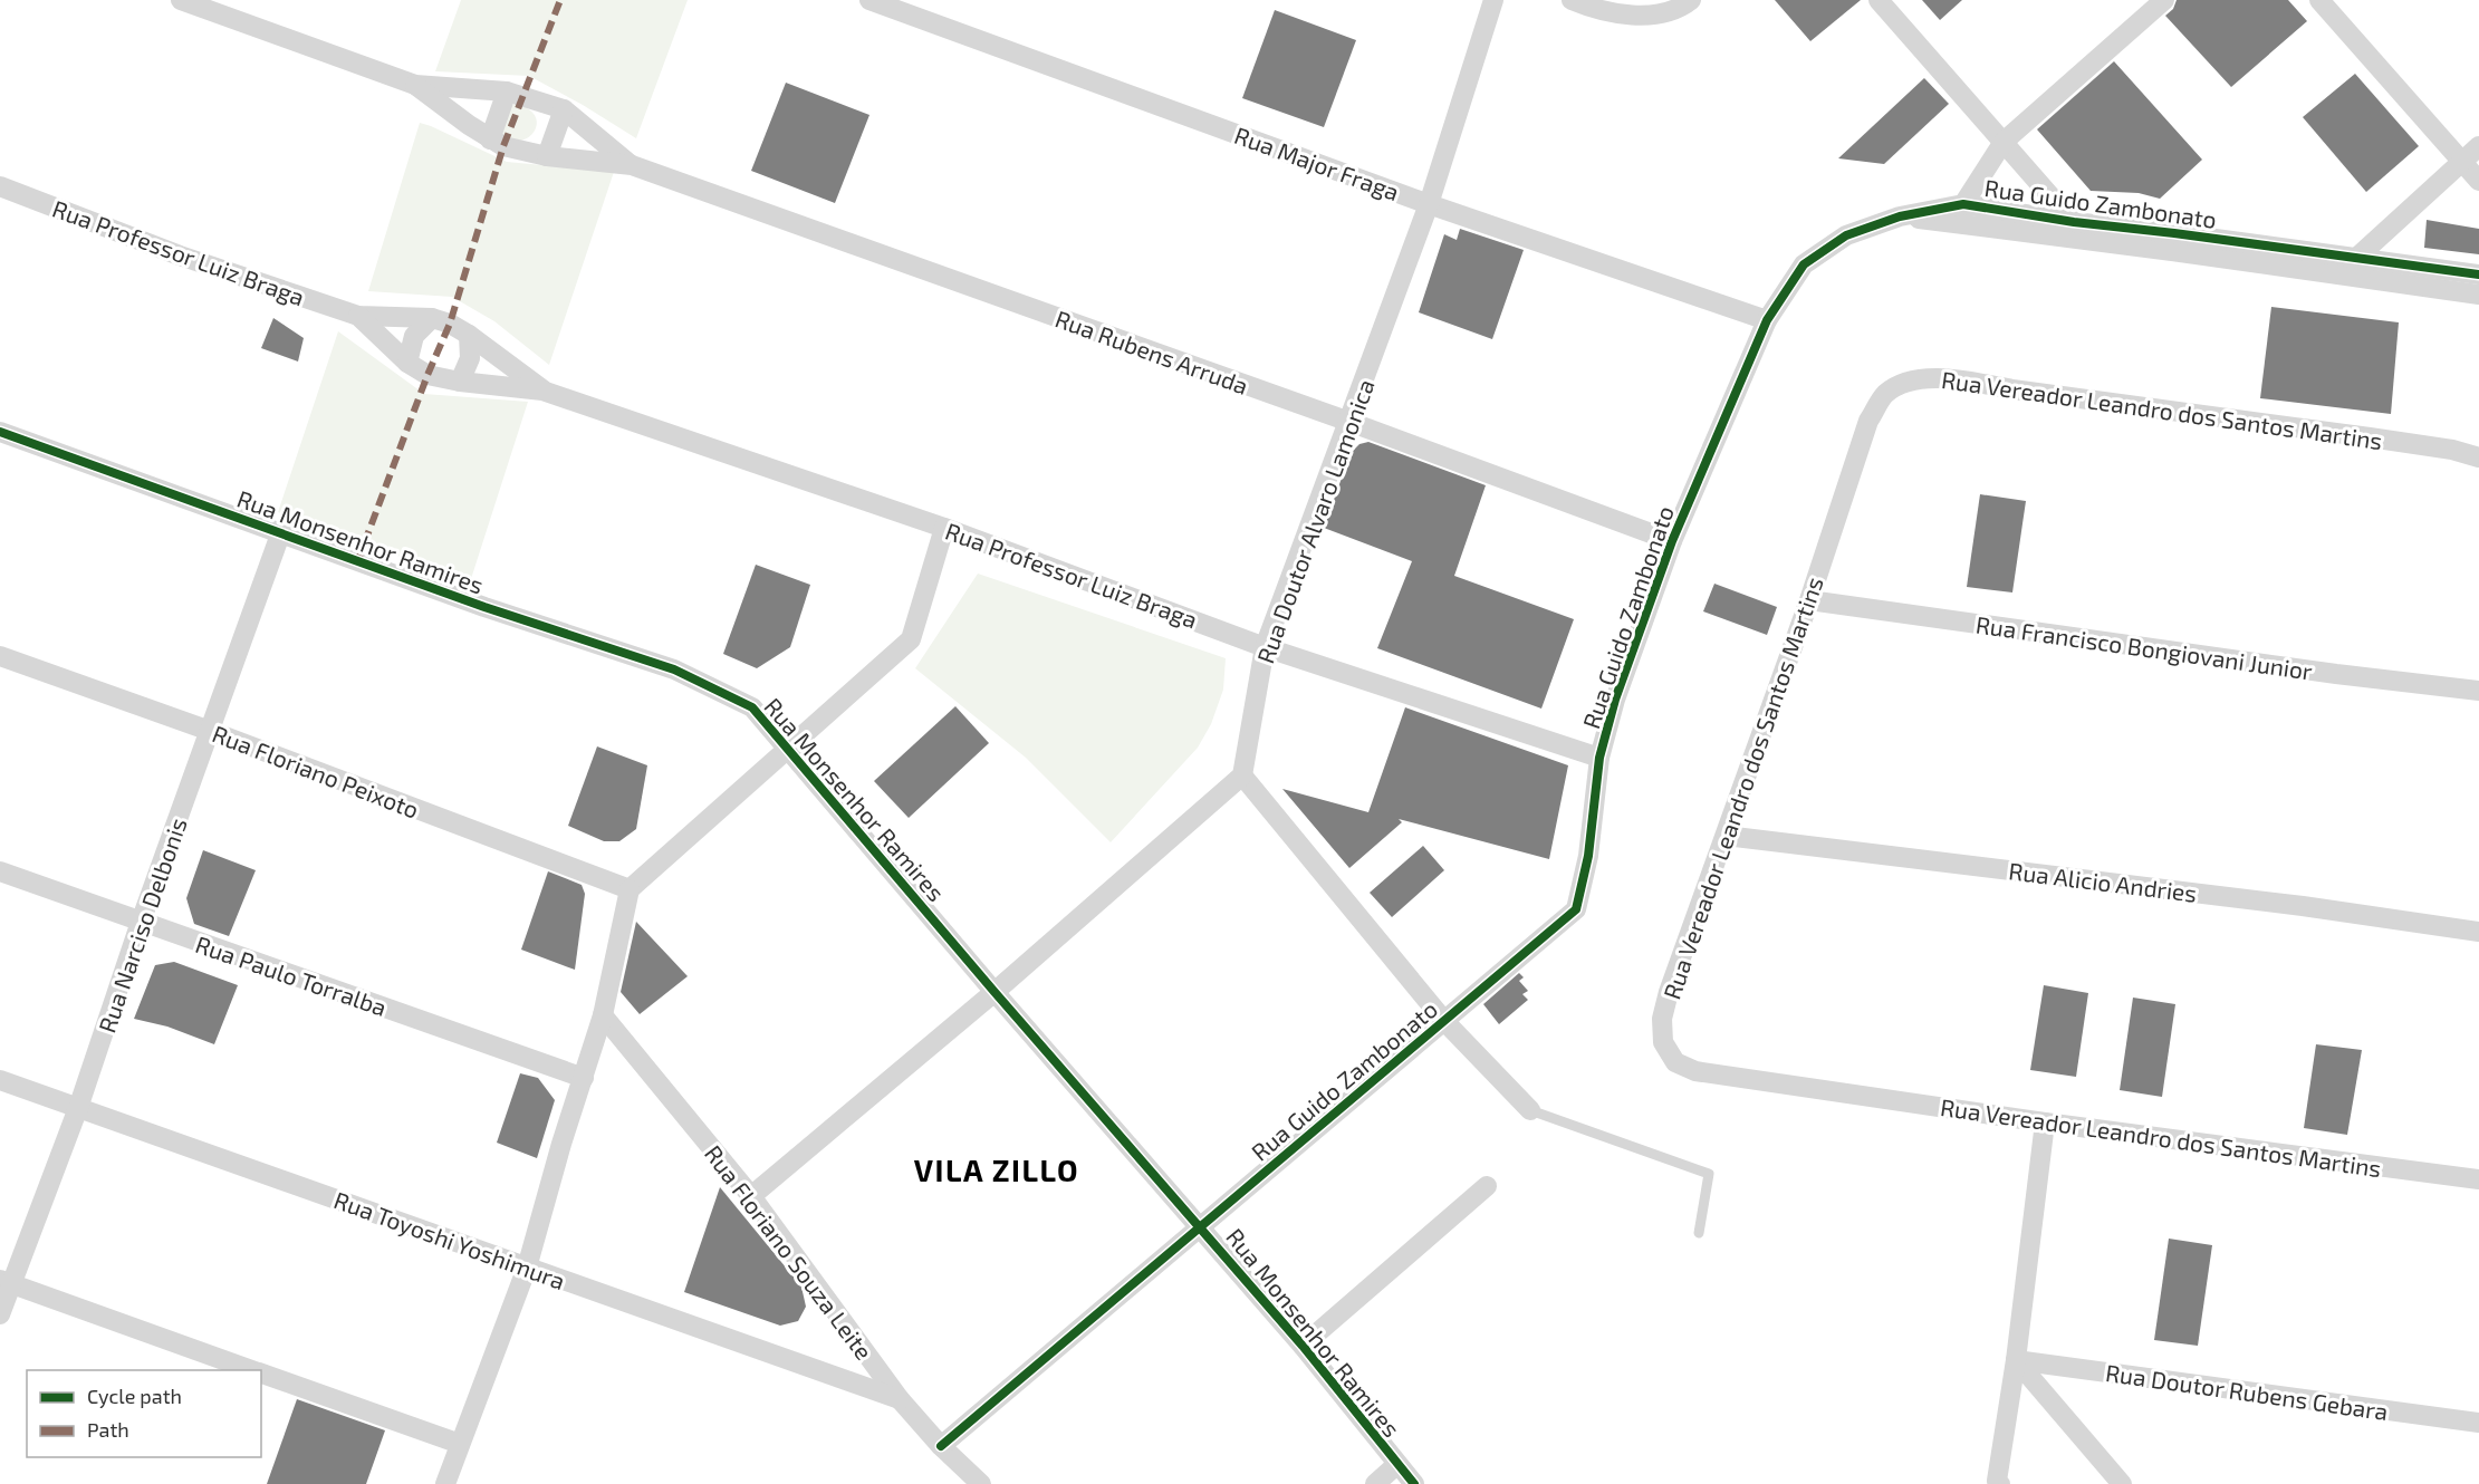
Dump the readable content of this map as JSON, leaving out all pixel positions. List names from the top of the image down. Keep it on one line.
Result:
{"streets":{"street":["Rua Major Fraga","Rua Guido Zambonato","Rua Professor Luiz Braga","Rua Rubens Arruda","Rua Vereador Leandro dos Santos Martins","Rua Doutor Alvaro Lamonica","Rua Monsenhor Ramires","Rua Francisco Bongiovani Junior","Rua Floriano Peixoto","Rua Alicio Andries","Rua Narciso Delbonis","Rua Paulo Torralba","Rua Toyoshi Yoshimura","Rua Floriano Souza Leite","Rua Doutor Rubens Gebara"]},"crossings":[["Rua Major Fraga","Rua Guido Zambonato"],["Rua Major Fraga","Rua Doutor Alvaro Lamonica"],["Rua Guido Zambonato","Rua Professor Luiz Braga"],["Rua Guido Zambonato","Rua Rubens Arruda"],["Rua Guido Zambonato","Rua Monsenhor Ramires"],["Rua Guido Zambonato","Rua Floriano Souza Leite"],["Rua Professor Luiz Braga","Rua Doutor Alvaro Lamonica"],["Rua Rubens Arruda","Rua Doutor Alvaro Lamonica"],["Rua Vereador Leandro dos Santos Martins","Rua Francisco Bongiovani Junior"],["Rua Vereador Leandro dos Santos Martins","Rua Alicio Andries"],["Rua Monsenhor Ramires","Rua Narciso Delbonis"],["Rua Floriano Peixoto","Rua Narciso Delbonis"],["Rua Narciso Delbonis","Rua Paulo Torralba"],["Rua Narciso Delbonis","Rua Toyoshi Yoshimura"],["Rua Toyoshi Yoshimura","Rua Floriano Souza Leite"]],"districts":["VILA ZILLO"],"legend":["Cycle path","Path"]}
